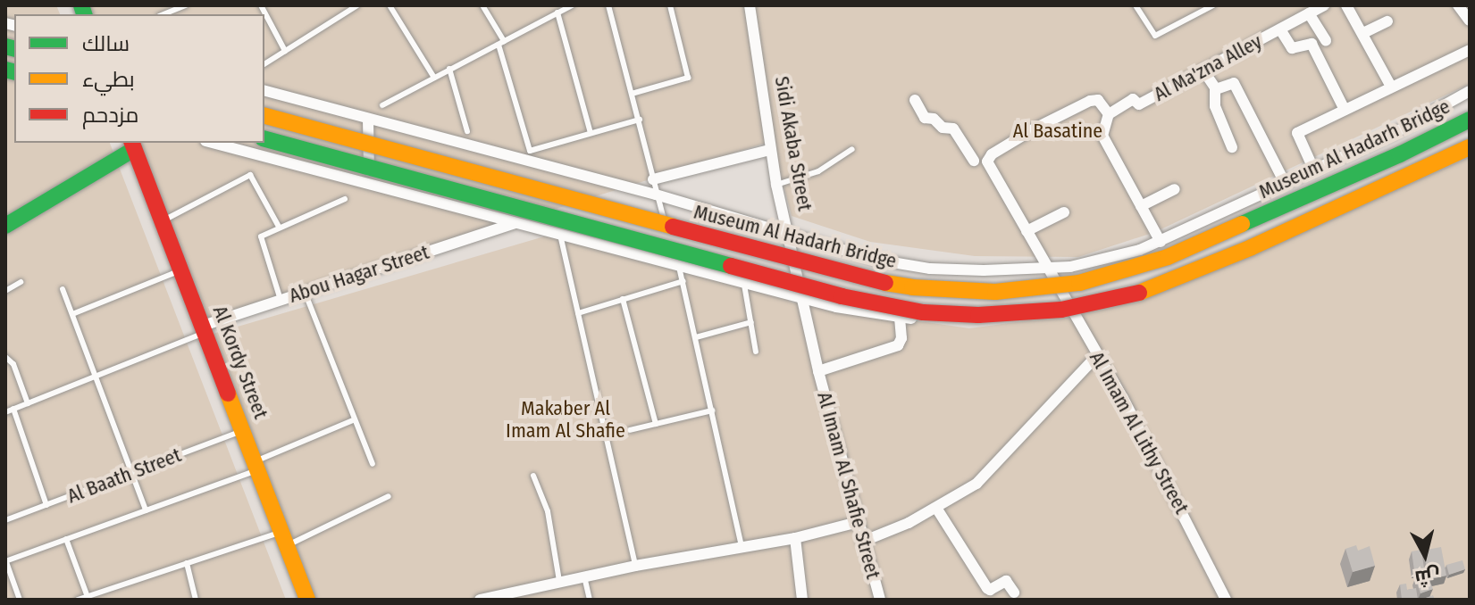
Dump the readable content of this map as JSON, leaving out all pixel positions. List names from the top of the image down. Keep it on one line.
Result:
{"streets":{"main road":["Museum Al Hadarh Bridge","Al Kordy Street"],"street":["Al Ma'zna Alley","Sidi Akaba Street","Abou Hagar Street","Al Imam Al Lithy Street","Al Imam Al Shafie Street"],"lane":["Al Baath Street"]},"crossings":[["Sidi Akaba Street","Al Imam Al Shafie Street"],["Abou Hagar Street","Al Kordy Street"],["Al Kordy Street","Al Baath Street"]],"parks":["Al Basatine","Makaber Al Imam Al Shafie"],"legend":["سالك","بطيء","مزدحم"],"north":"bottom"}
